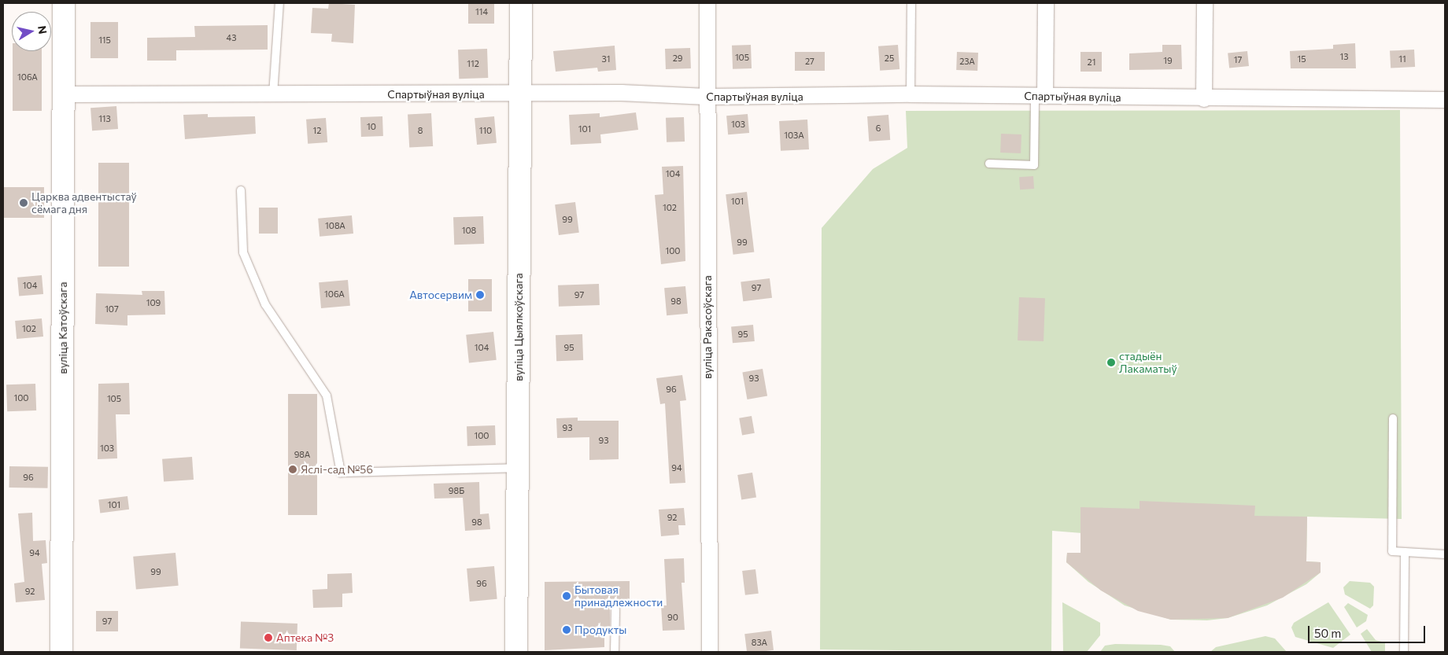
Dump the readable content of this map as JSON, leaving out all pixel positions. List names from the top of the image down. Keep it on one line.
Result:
{"streets":{"street":["Спартыўная вуліца","вуліца Цыялкоўскага","вуліца Ракасоўскага","вуліца Катоўскага"]},"crossings":[["Спартыўная вуліца","вуліца Цыялкоўскага"],["Спартыўная вуліца","вуліца Ракасоўскага"],["Спартыўная вуліца","вуліца Катоўскага"]],"places":["Царква адвентыстаў сёмага дня","Автосервим","стадыён Лакаматыў","Яслі-сад №56","Бытовая принадлежности","Продукты","Аптека №3"],"house_numbers":["114","43","115","13","105","29","25","31","15","11","17","19","27","23А","21","112","106А","113","103","10","6","101","12","8","110","103А","104","101","102","99","108А","108","99","100","104","97","106А","97","98","109","107","102","95","104","95","93","96","100","105","93","100","93","103","98А","94","96","98Б","101","92","98","94","99","96","92","90","97","83А"],"scale_bar":"50 m","north":"right"}
